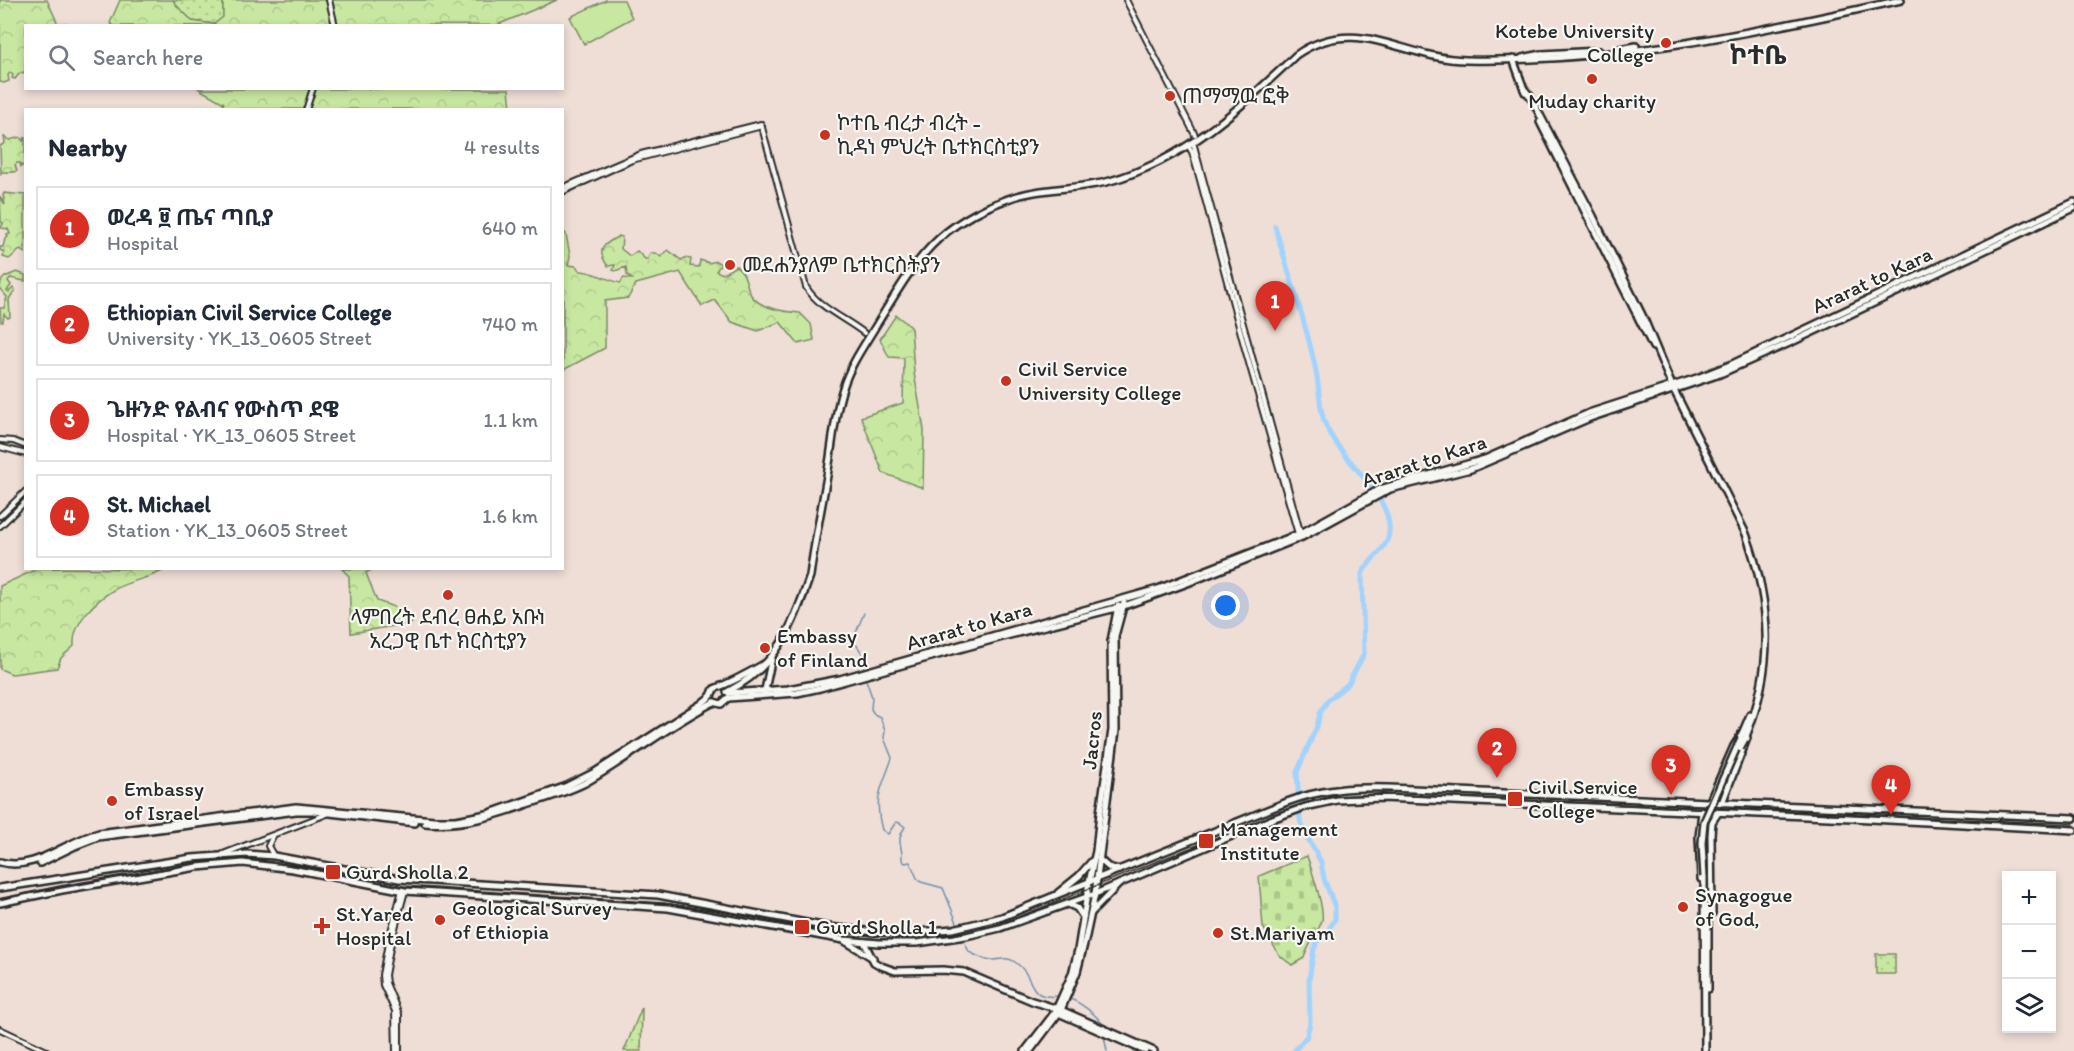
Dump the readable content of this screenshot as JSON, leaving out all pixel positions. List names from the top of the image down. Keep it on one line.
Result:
{"streets":{"main road":["Ararat to Kara","Jacros"]},"crossings":[["Ararat to Kara","Jacros"]],"districts":["ኮተቤ"],"places":{"other":["Kotebe University College","Muday charity","ጠማማዉ ፎቅ","ኮተቤ ብረታ ብረት - ኪዳነ ምህረት ቤተክርስቲያን","መደሐንያለም ቤተክርስትያን","Civil Service University College","ላምበረት ደብረ ፀሐይ አቡነ አረጋዊ ቤተ ክርስቲያን","Embassy of Finland","Embassy of Israel","Synagogue of God,","Geological Survey of Ethiopia","St.Mariyam"],"transit":["Civil Service College","Management Institute","Gurd Sholla 2","Gurd Sholla 1"],"health":["St.Yared Hospital"]},"page":{"search":"Search here","heading":["Nearby","4 results"],"list":[{"mark":"1","name":"ወረዳ ፱ ጤና ጣቢያ","note":"Hospital","value":"640 m"},{"mark":"2","name":"Ethiopian Civil Service College","note":"University · YK_13_0605 Street","value":"740 m"},{"mark":"3","name":"ጌዙንድ የልብና የውስጥ ደዌ","note":"Hospital · YK_13_0605 Street","value":"1.1 km"},{"mark":"4","name":"St. Michael","note":"Station · YK_13_0605 Street","value":"1.6 km"}],"pins":["1","2","3","4"],"map_buttons":["+","−"]}}
